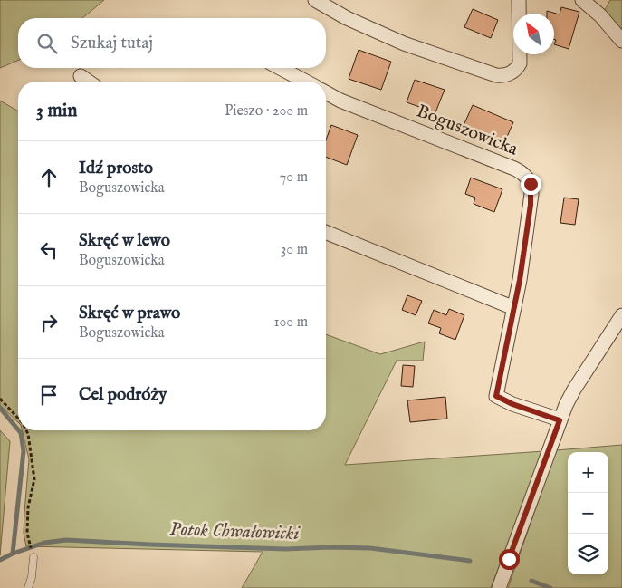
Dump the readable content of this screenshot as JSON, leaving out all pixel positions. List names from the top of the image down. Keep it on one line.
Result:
{"streets":{"street":["Boguszowicka"]},"water":["Potok Chwałowicki"],"north":"top left","page":{"search":"Szukaj tutaj","heading":["3 min","Pieszo · 200 m"],"list":[["Idź prosto","Boguszowicka","70 m"],["Skręć w lewo","Boguszowicka","30 m"],["Skręć w prawo","Boguszowicka","100 m"],"Cel podróży"],"map_buttons":["+","−"]}}
